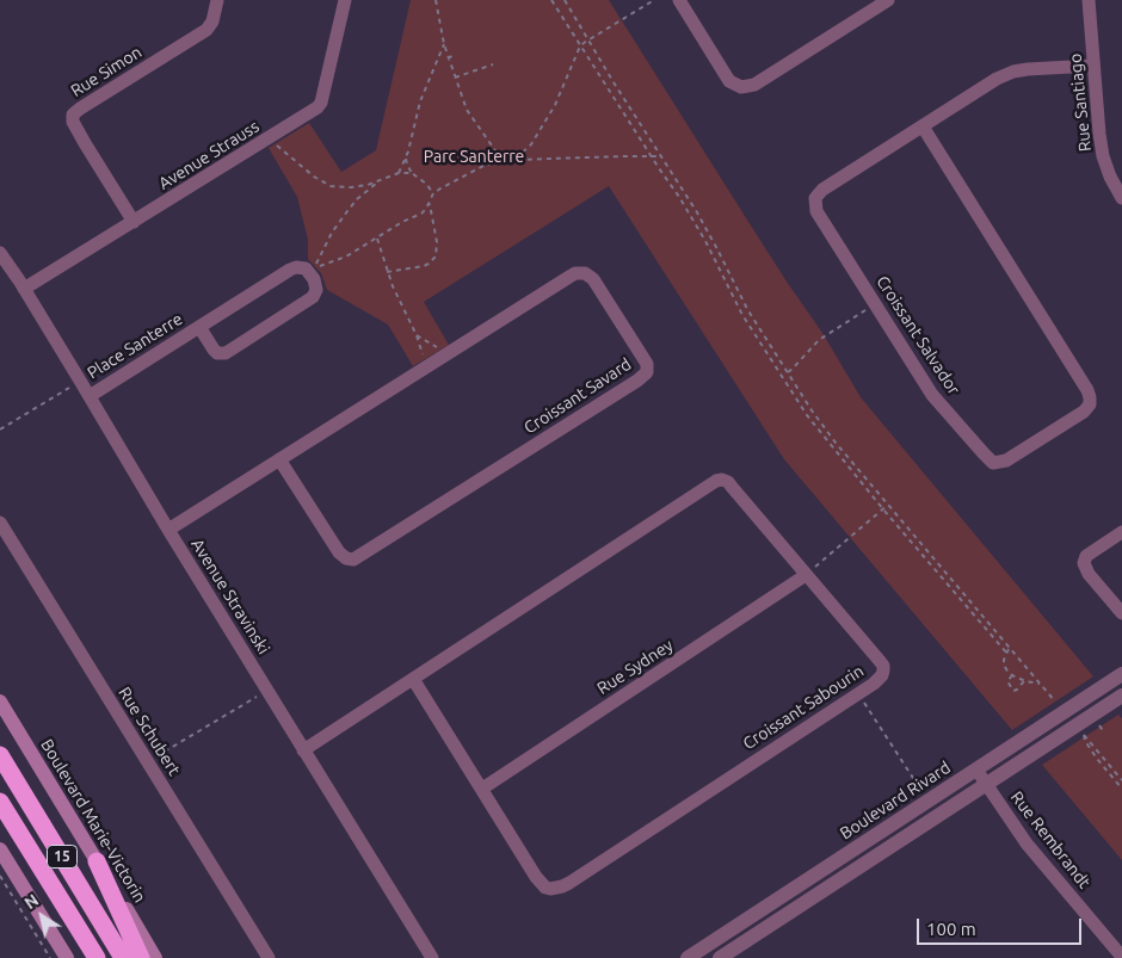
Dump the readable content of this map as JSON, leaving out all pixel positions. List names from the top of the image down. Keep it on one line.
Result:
{"streets":{"highway":["15"],"main road":["Boulevard Marie-Victorin"],"street":["Rue Simon","Rue Santiago","Avenue Strauss","Croissant Salvador","Place Santerre","Croissant Savard","Avenue Stravinski","Rue Sydney","Croissant Sabourin","Rue Schubert","Boulevard Rivard","Rue Rembrandt"]},"crossings":[["Rue Simon","Avenue Strauss"],["Rue Santiago","Croissant Salvador"],["Avenue Strauss","Avenue Stravinski"],["Place Santerre","Avenue Stravinski"],["Croissant Savard","Avenue Stravinski"],["Avenue Stravinski","Croissant Sabourin"],["Rue Sydney","Croissant Sabourin"],["Boulevard Rivard","Rue Rembrandt"]],"parks":["Parc Santerre"],"scale_bar":"100 m","north":"top left"}
